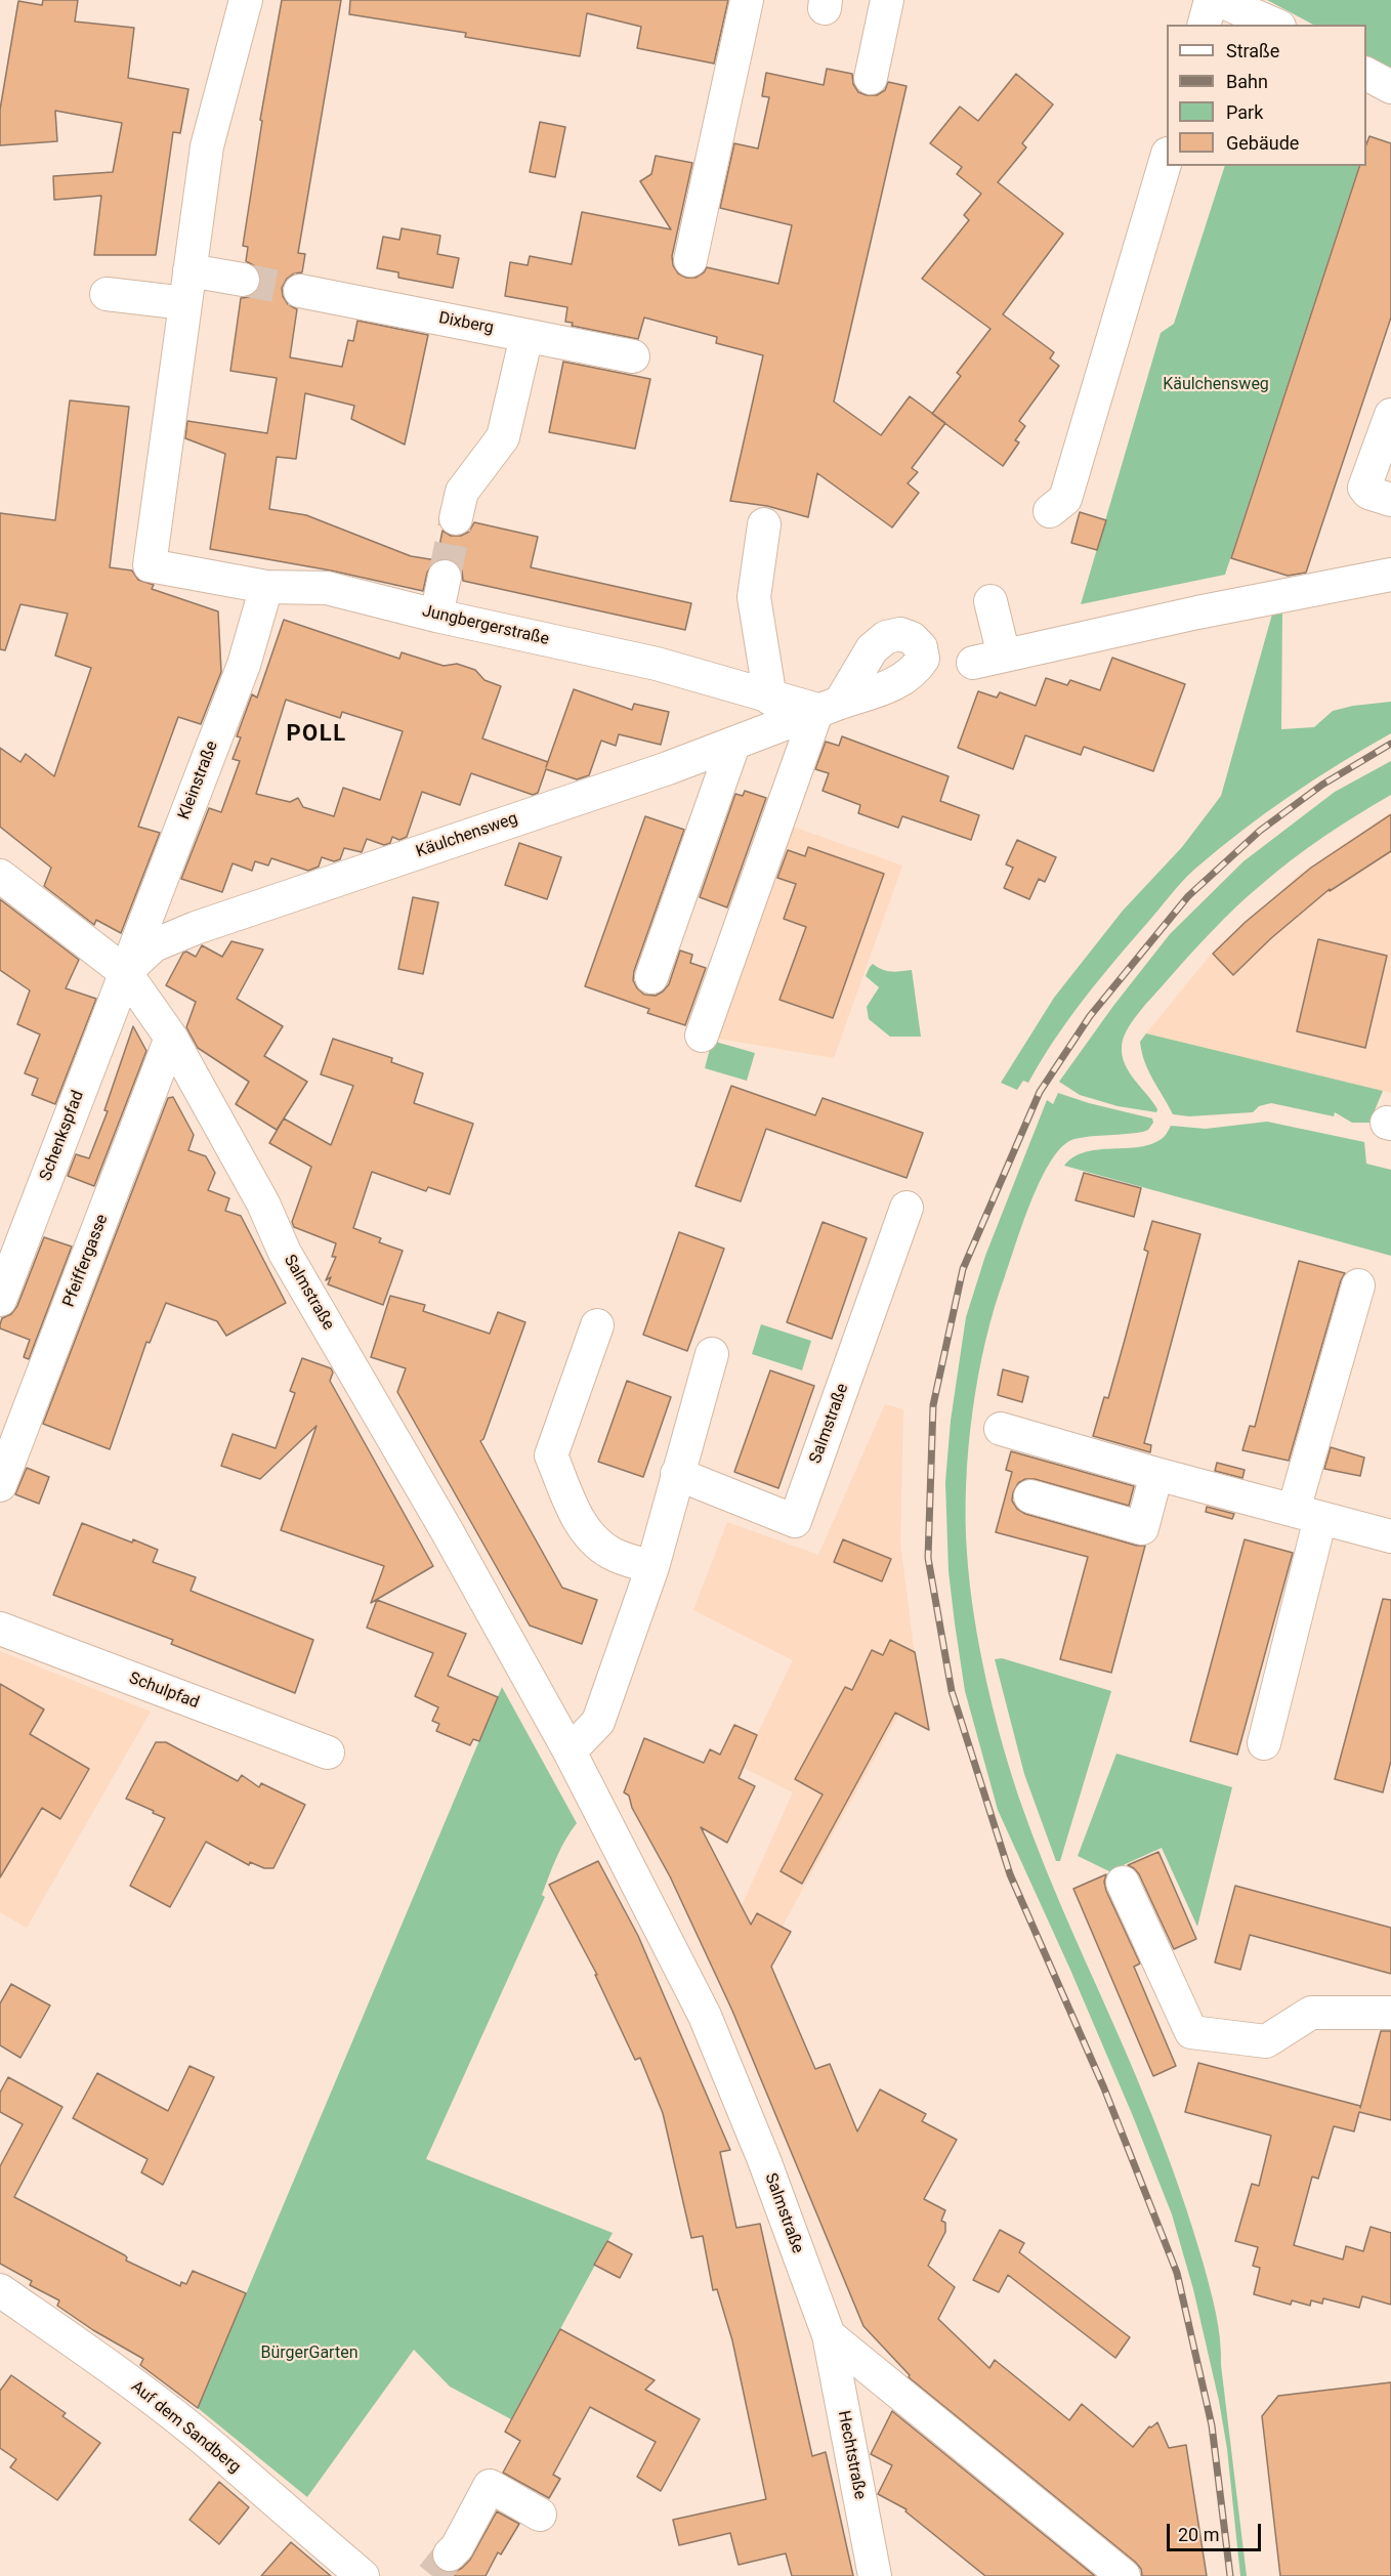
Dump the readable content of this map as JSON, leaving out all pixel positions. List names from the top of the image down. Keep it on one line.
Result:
{"streets":{"street":["Dixberg","Jungbergerstraße","Kleinstraße","Käulchensweg","Schenkspfad","Pfeiffergasse","Salmstraße","Schulpfad","Auf dem Sandberg","Hechtstraße"]},"crossings":[["Jungbergerstraße","Kleinstraße"],["Jungbergerstraße","Käulchensweg"],["Kleinstraße","Käulchensweg"],["Kleinstraße","Schenkspfad"],["Kleinstraße","Salmstraße"],["Käulchensweg","Schenkspfad"],["Käulchensweg","Salmstraße"],["Schenkspfad","Salmstraße"],["Pfeiffergasse","Salmstraße"],["Salmstraße","Hechtstraße"]],"districts":["POLL"],"parks":["Käulchensweg","BürgerGarten"],"legend":["Straße","Bahn","Park","Gebäude"],"scale_bar":"20 m"}
